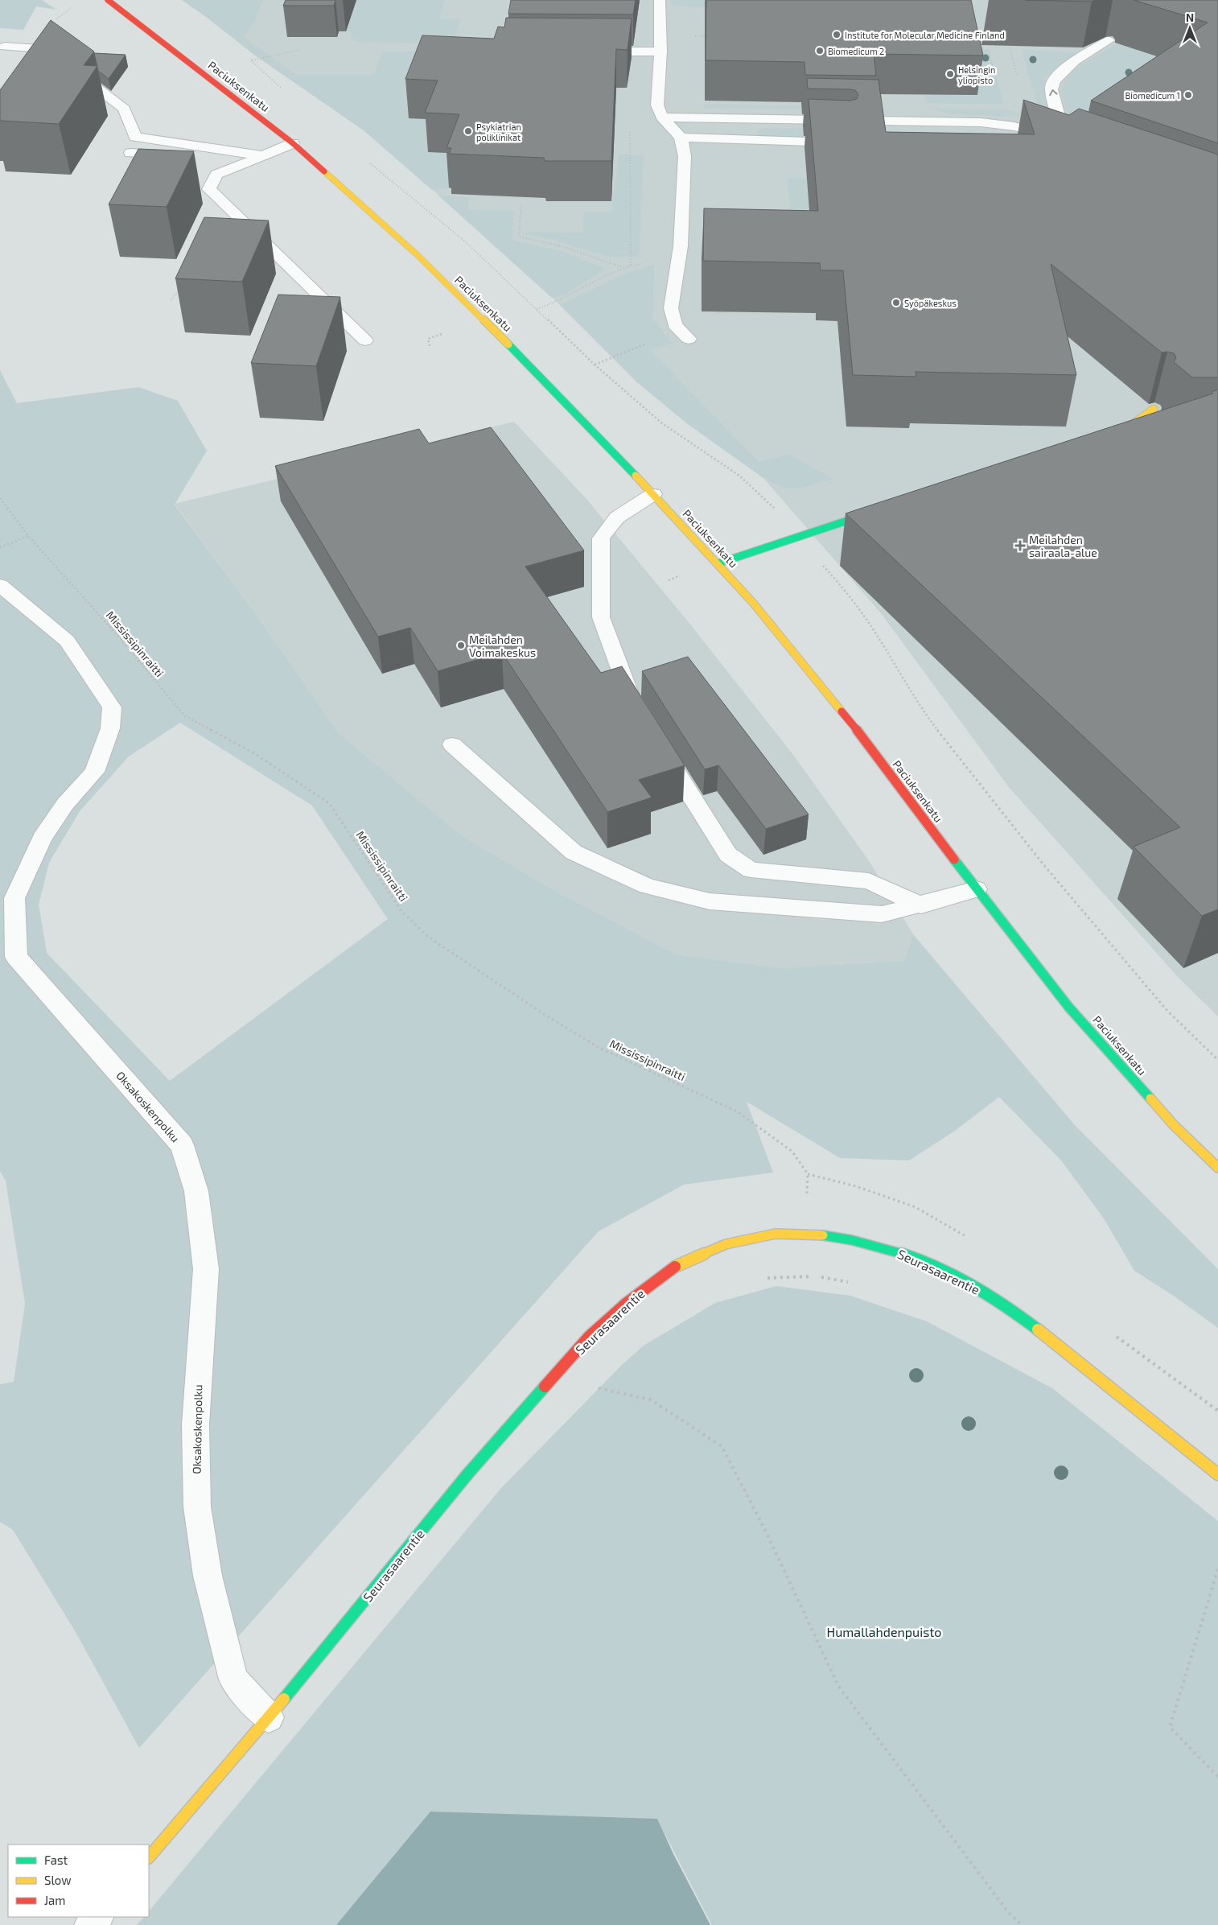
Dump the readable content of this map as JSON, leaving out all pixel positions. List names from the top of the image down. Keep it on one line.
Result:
{"streets":{"main road":["Paciuksenkatu","Seurasaarentie"],"street":["Oksakoskenpolku"],"path":["Mississipinraitti"]},"crossings":[["Oksakoskenpolku","Seurasaarentie"]],"parks":["Humallahdenpuisto"],"places":{"other":["Institute for Molecular Medicine Finland","Biomedicum 2","Helsingin yliopisto","Biomedicum 1","Psykiatrian poliklinikat","Syöpäkeskus","Meilahden Voimakeskus"],"health":["Meilahden sairaala-alue"]},"legend":["Fast","Slow","Jam"],"north":"top"}
